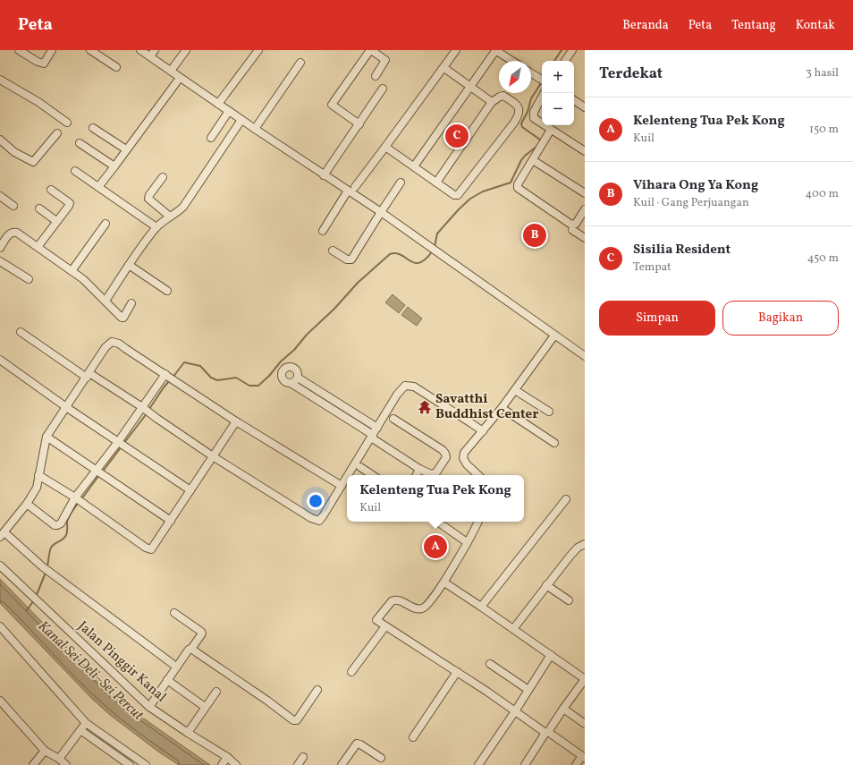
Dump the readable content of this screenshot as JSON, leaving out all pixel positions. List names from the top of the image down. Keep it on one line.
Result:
{"streets":{"street":["Jalan Pinggir Kanal"]},"water":["Kanal Sei Deli–Sei Percut"],"places":{"temple":["Savatthi Buddhist Center"]},"north":"bottom left","page":{"header":"Peta","nav":["Beranda","Peta","Tentang","Kontak"],"heading":["Terdekat","3 hasil"],"map_buttons":["+","−"],"list":[{"mark":"A","name":"Kelenteng Tua Pek Kong","note":"Kuil","value":"150 m"},{"mark":"B","name":"Vihara Ong Ya Kong","note":"Kuil · Gang Perjuangan","value":"400 m"},{"mark":"C","name":"Sisilia Resident","note":"Tempat","value":"450 m"}],"pins":["C","B","A"],"buttons":["Simpan","Bagikan"],"popup":["Kelenteng Tua Pek Kong","Kuil"]}}
